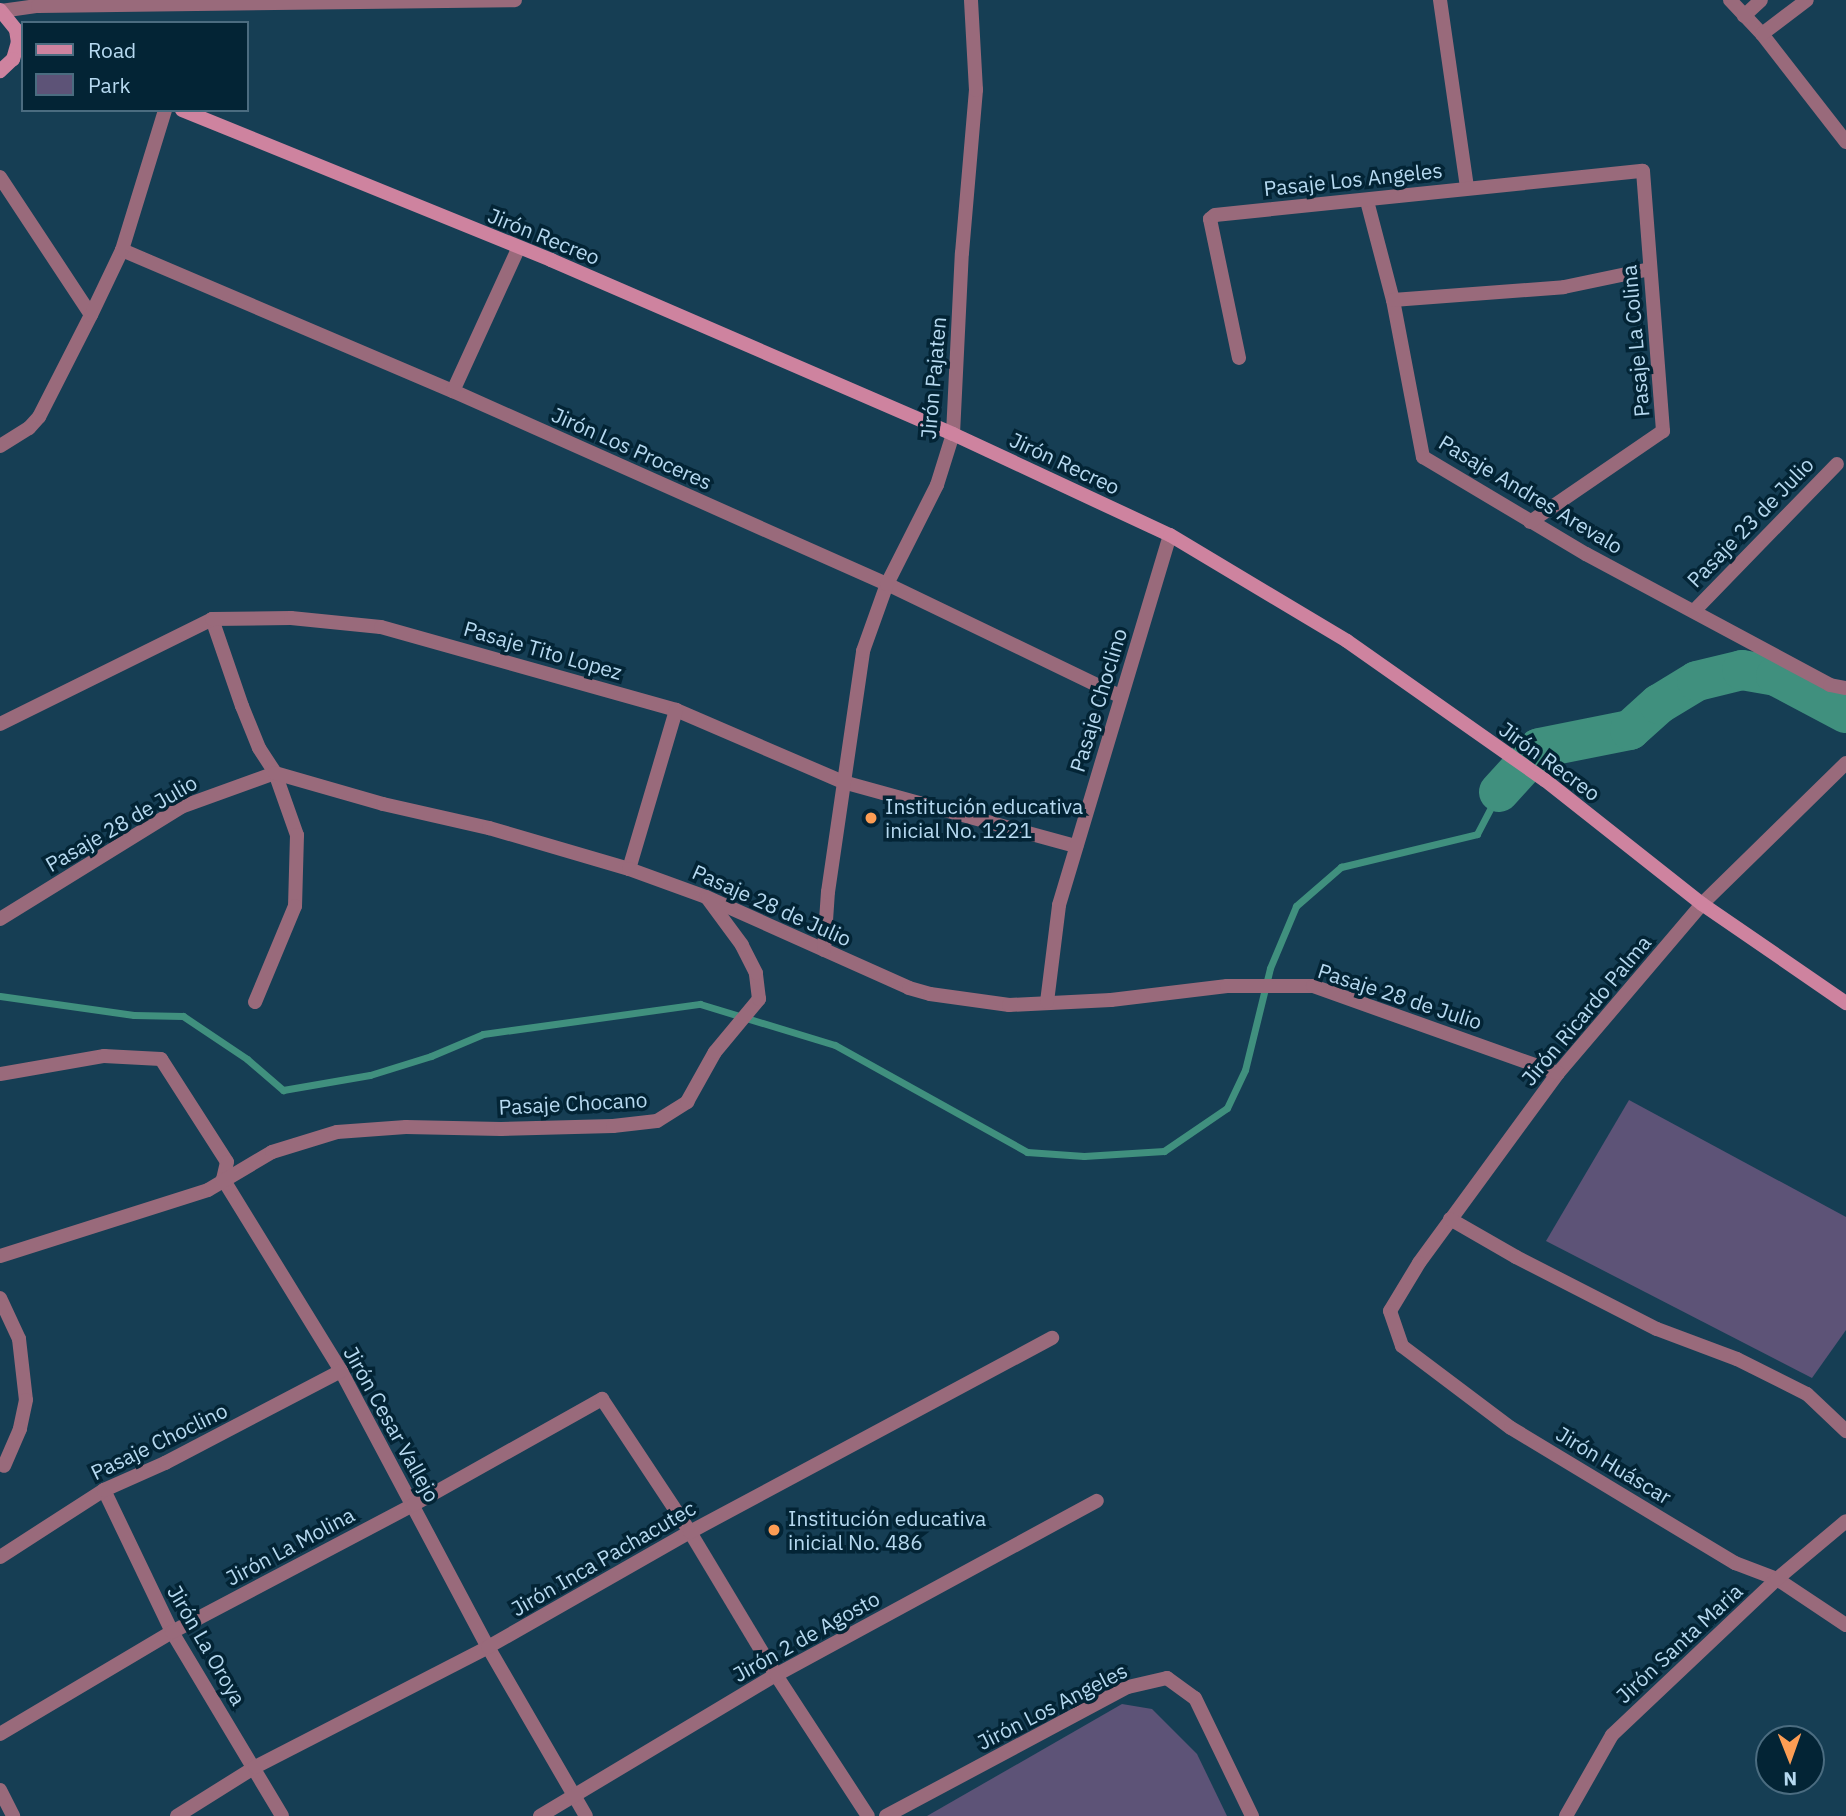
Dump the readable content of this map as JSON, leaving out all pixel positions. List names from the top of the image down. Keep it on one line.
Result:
{"streets":{"main road":["Jirón Recreo"],"street":["Pasaje Los Angeles","Pasaje La Colina","Jirón Pajaten","Jirón Los Proceres","Pasaje Andres Arevalo","Pasaje 23 de Julio","Pasaje Tito Lopez","Pasaje Choclino","Pasaje 28 de Julio","Jirón Ricardo Palma","Pasaje Chocano","Jirón Cesar Vallejo","Jirón Huáscar","Jirón La Molina","Jirón Inca Pachacutec","Jirón 2 de Agosto","Jirón Santa Maria","Jirón La Oroya","Jirón Los Angeles"]},"crossings":[["Pasaje Los Angeles","Pasaje La Colina"],["Pasaje Los Angeles","Pasaje Andres Arevalo"],["Jirón Recreo","Jirón Pajaten"],["Jirón Recreo","Pasaje Choclino"],["Jirón Recreo","Jirón Ricardo Palma"],["Pasaje La Colina","Pasaje Andres Arevalo"],["Jirón Pajaten","Jirón Los Proceres"],["Jirón Pajaten","Pasaje Tito Lopez"],["Jirón Pajaten","Pasaje 28 de Julio"],["Jirón Los Proceres","Pasaje Choclino"],["Pasaje Andres Arevalo","Pasaje 23 de Julio"],["Pasaje Tito Lopez","Pasaje Choclino"],["Pasaje Choclino","Pasaje 28 de Julio"],["Pasaje Choclino","Jirón Cesar Vallejo"],["Pasaje Choclino","Jirón La Oroya"],["Pasaje 28 de Julio","Jirón Ricardo Palma"],["Pasaje 28 de Julio","Pasaje Chocano"],["Jirón Ricardo Palma","Jirón Huáscar"],["Pasaje Chocano","Jirón Cesar Vallejo"],["Jirón Cesar Vallejo","Jirón La Molina"],["Jirón Cesar Vallejo","Jirón Inca Pachacutec"],["Jirón Cesar Vallejo","Jirón 2 de Agosto"],["Jirón Huáscar","Jirón Santa Maria"],["Jirón La Molina","Jirón Inca Pachacutec"],["Jirón La Molina","Jirón La Oroya"],["Jirón Inca Pachacutec","Jirón La Oroya"]],"places":["Institución educativa inicial No. 1221","Institución educativa inicial No. 486"],"legend":["Road","Park"],"north":"bottom"}
